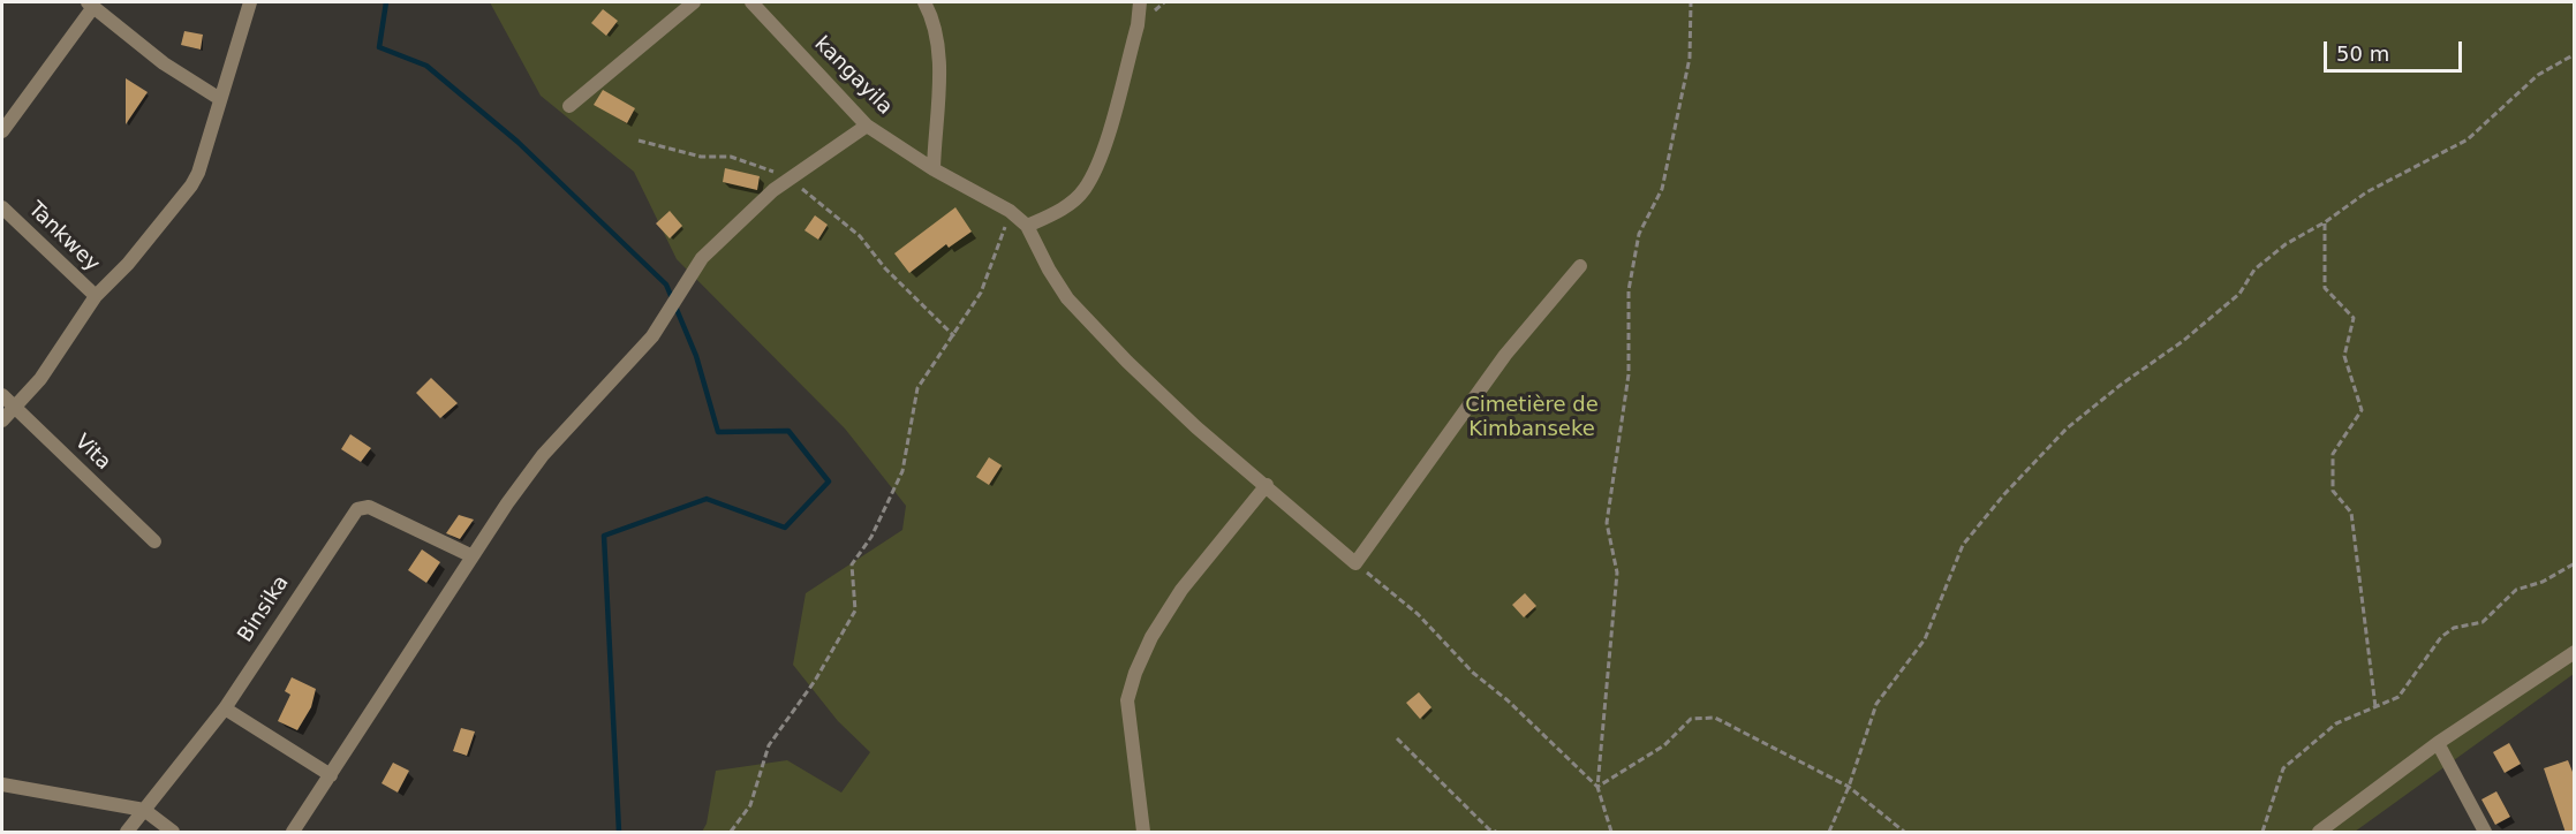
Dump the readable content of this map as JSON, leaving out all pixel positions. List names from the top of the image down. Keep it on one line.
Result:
{"streets":{"street":["kangayila","Tankwey","Vita","Binsika"]},"parks":["Cimetière de Kimbanseke"],"scale_bar":"50 m"}
